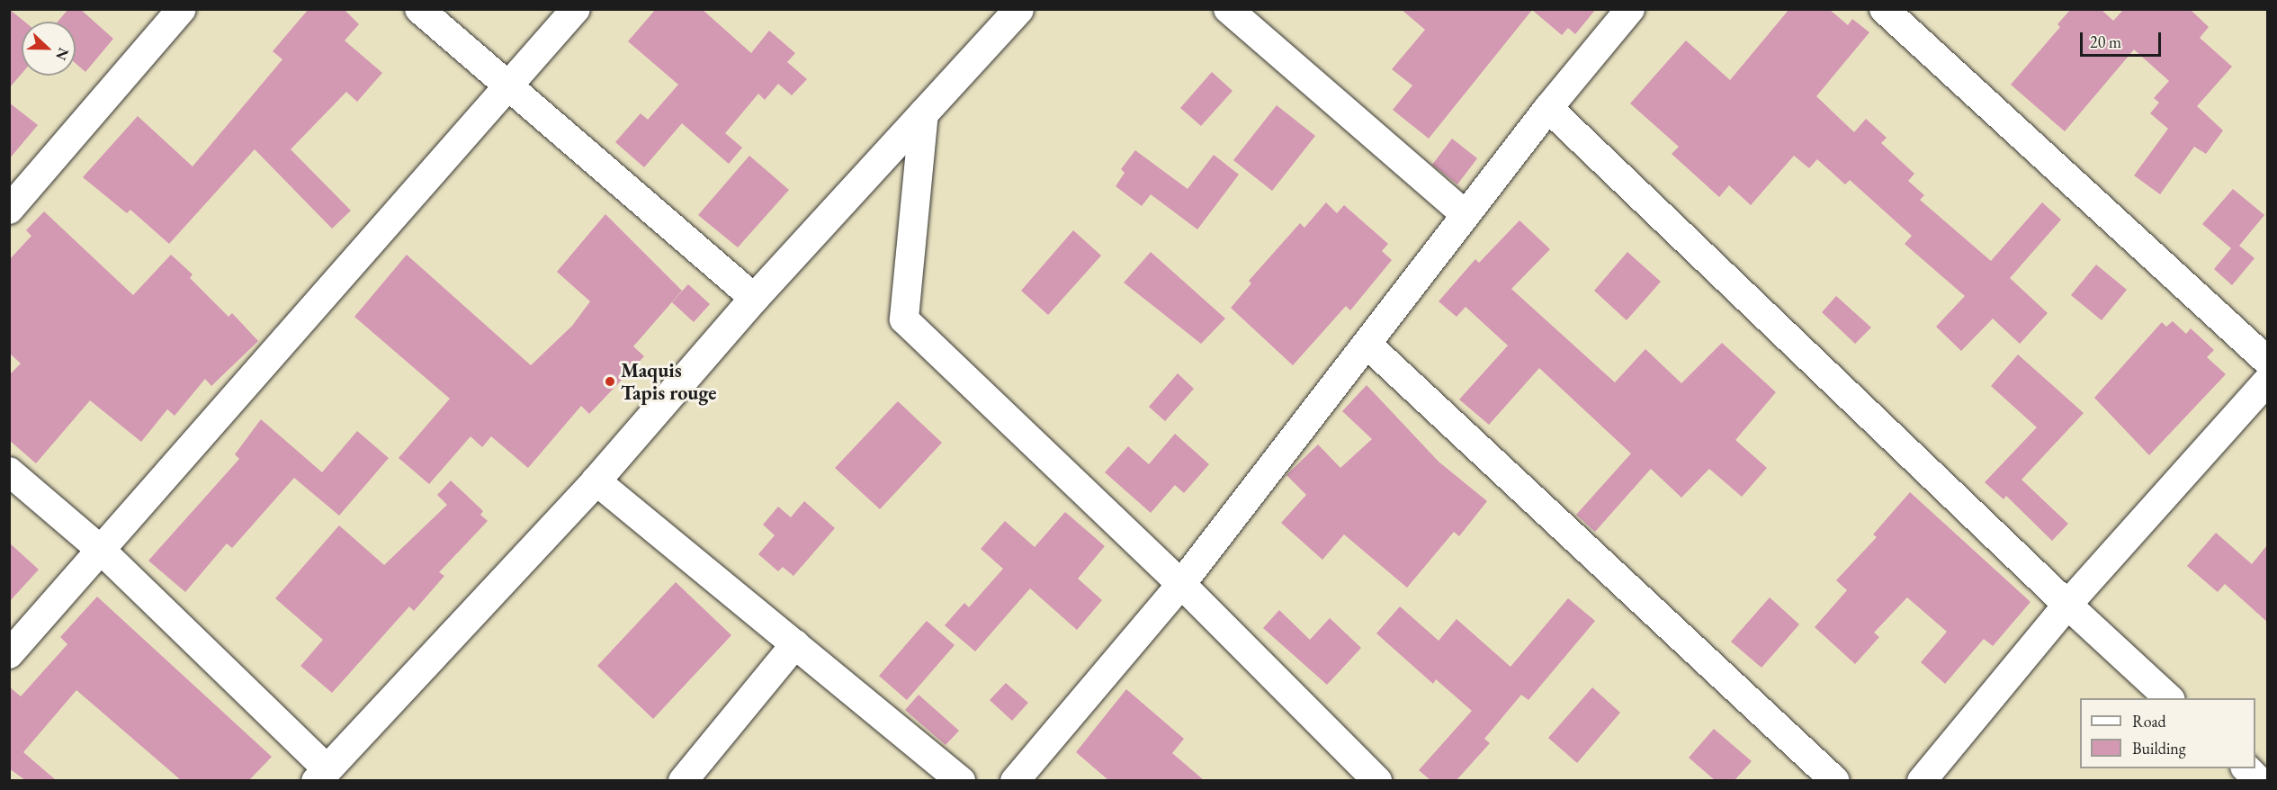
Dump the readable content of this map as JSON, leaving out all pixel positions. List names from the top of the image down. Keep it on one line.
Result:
{"places":["Maquis Tapis rouge"],"legend":["Road","Building"],"scale_bar":"20 m","north":"right"}
